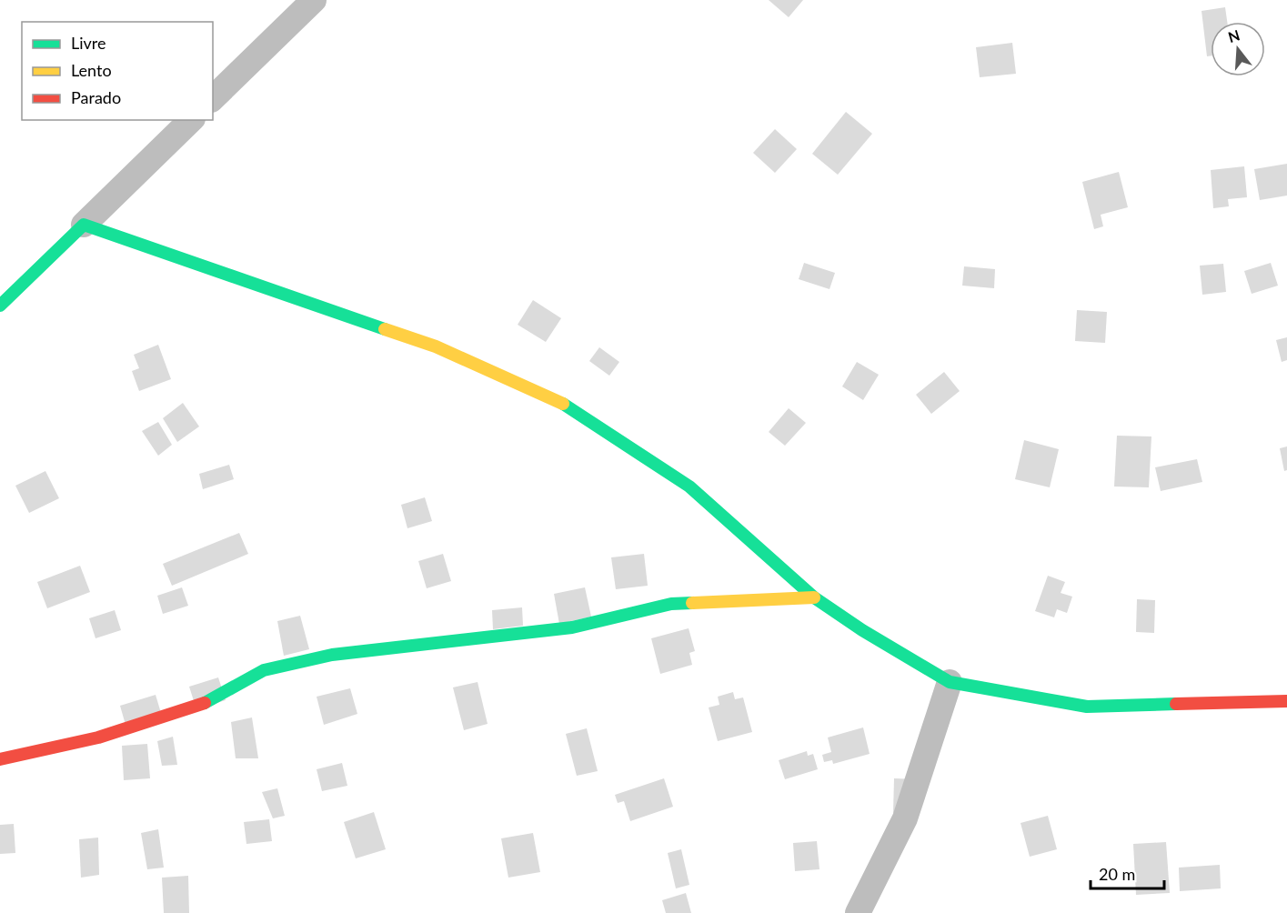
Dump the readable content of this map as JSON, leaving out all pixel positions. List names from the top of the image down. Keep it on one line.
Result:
{"legend":["Livre","Lento","Parado"],"scale_bar":"20 m","north":"top"}
